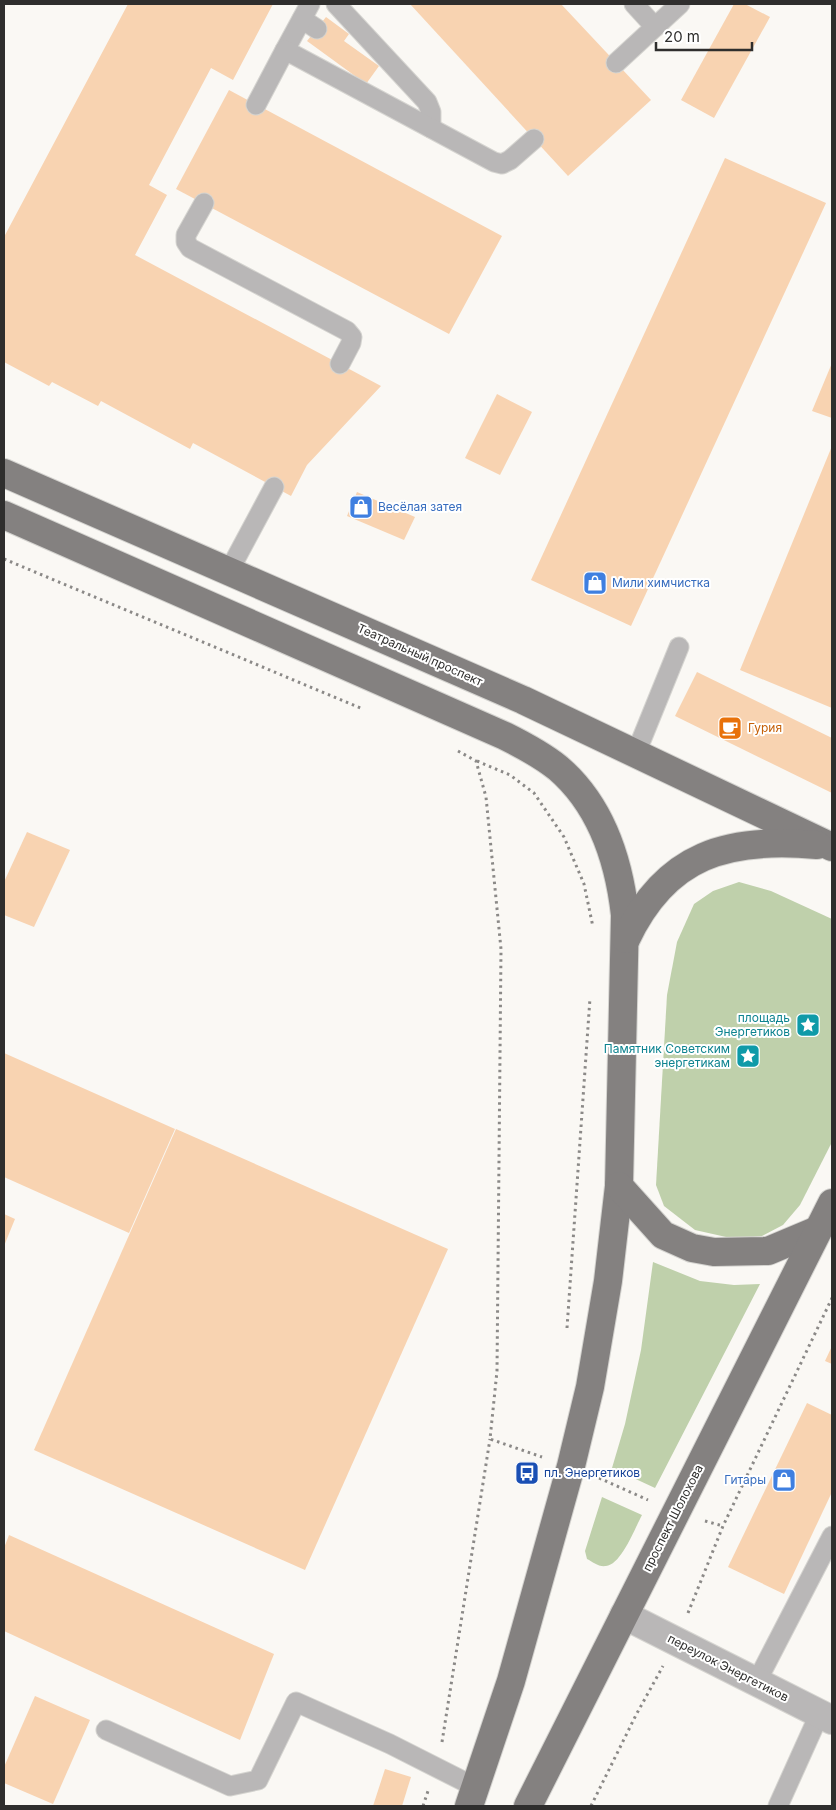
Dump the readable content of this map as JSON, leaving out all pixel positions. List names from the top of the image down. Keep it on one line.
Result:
{"streets":{"main road":["Театральный проспект","проспект Шолохова"],"street":["переулок Энергетиков"]},"crossings":[["проспект Шолохова","переулок Энергетиков"]],"places":{"shop":["Весёлая затея","Мили химчистка","Гитары"],"cafe":["Гурия"],"place":["площадь Энергетиков","Памятник Советским энергетикам"],"bus stop":["пл. Энергетиков"]},"scale_bar":"20 m"}
